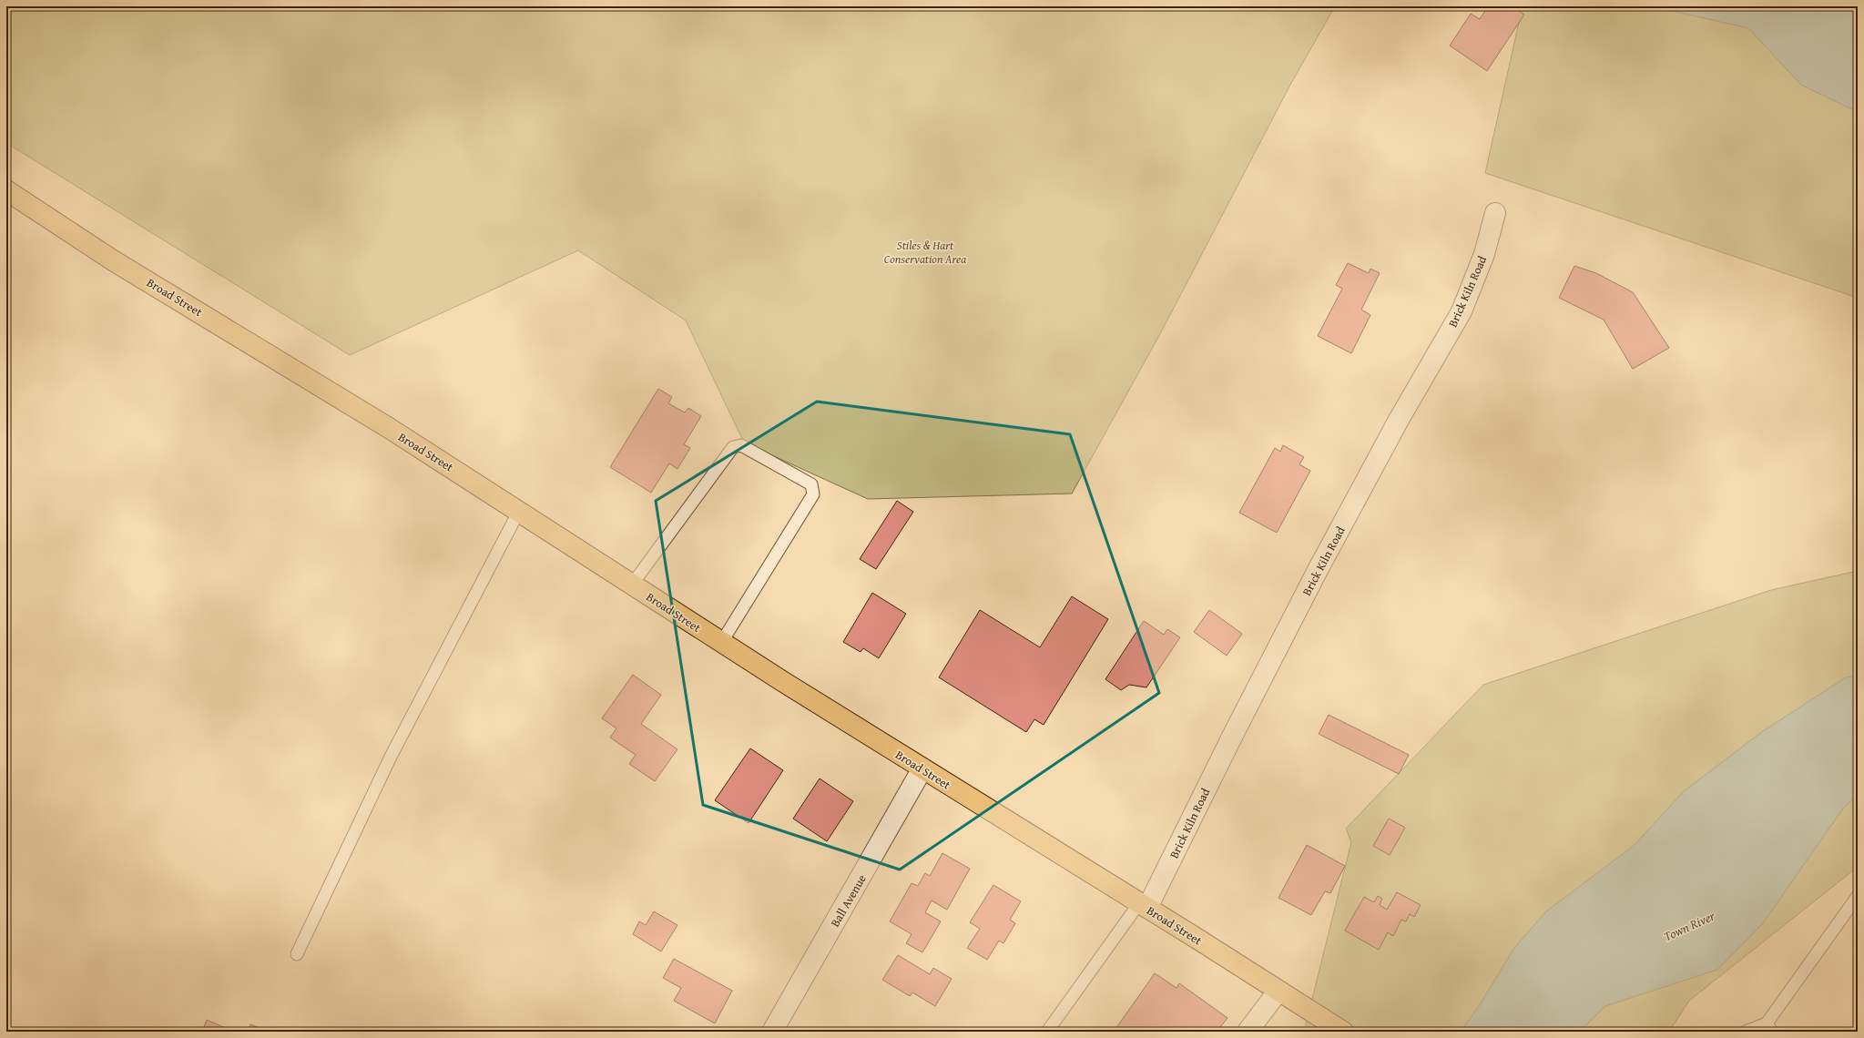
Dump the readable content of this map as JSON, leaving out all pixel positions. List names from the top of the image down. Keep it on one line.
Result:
{"streets":{"main road":["Broad Street"],"street":["Brick Kiln Road","Ball Avenue"]},"crossings":[["Brick Kiln Road","Broad Street"],["Broad Street","Ball Avenue"]],"water":["Town River"],"parks":["Stiles & Hart Conservation Area"]}
